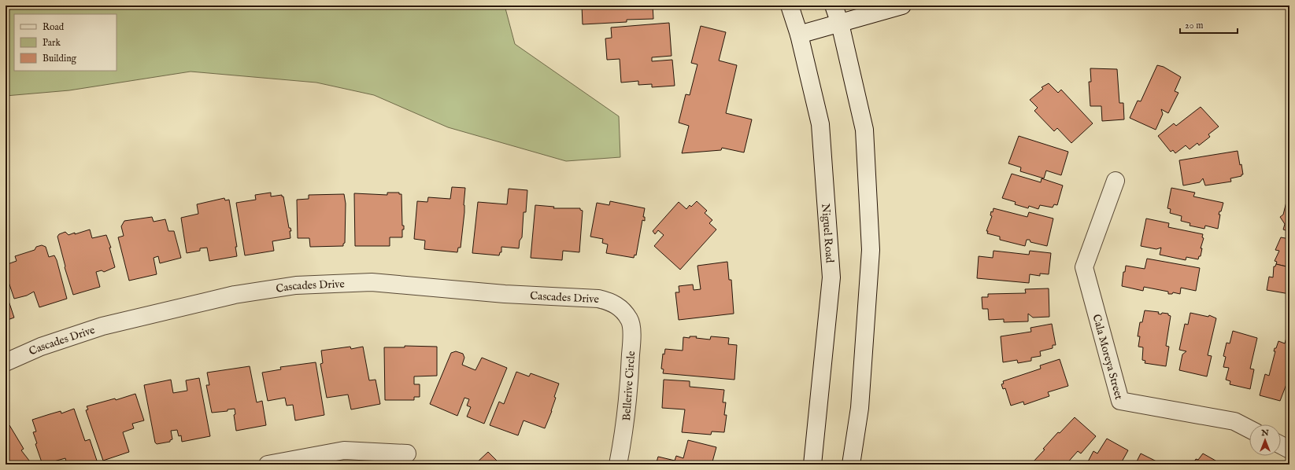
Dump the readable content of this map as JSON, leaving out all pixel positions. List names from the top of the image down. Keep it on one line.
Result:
{"streets":{"street":["Niguel Road","Cascades Drive","Cala Moreya Street","Bellerive Circle"]},"crossings":[["Cascades Drive","Bellerive Circle"]],"legend":["Road","Park","Building"],"scale_bar":"20 m","north":"top"}
